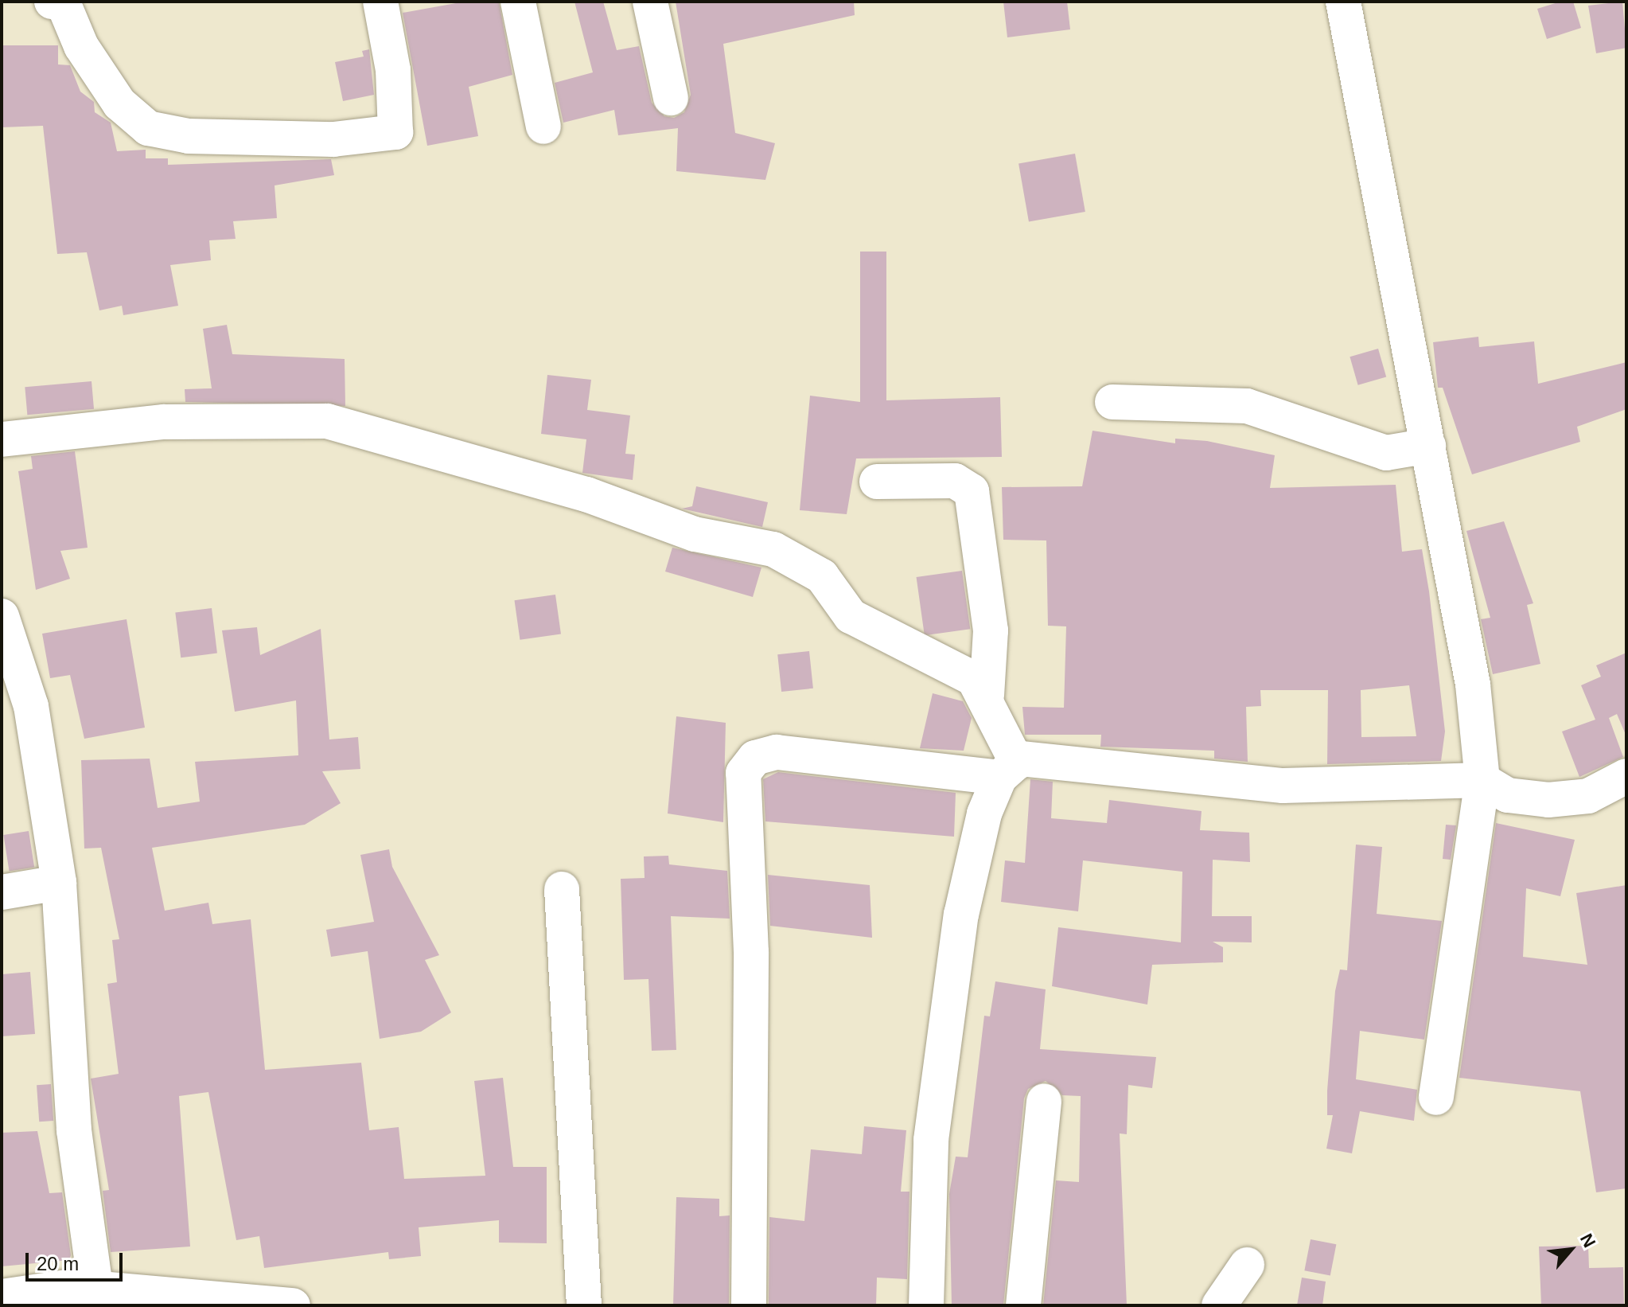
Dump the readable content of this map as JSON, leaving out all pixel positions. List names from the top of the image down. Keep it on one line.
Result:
{"scale_bar":"20 m","north":"top right"}
